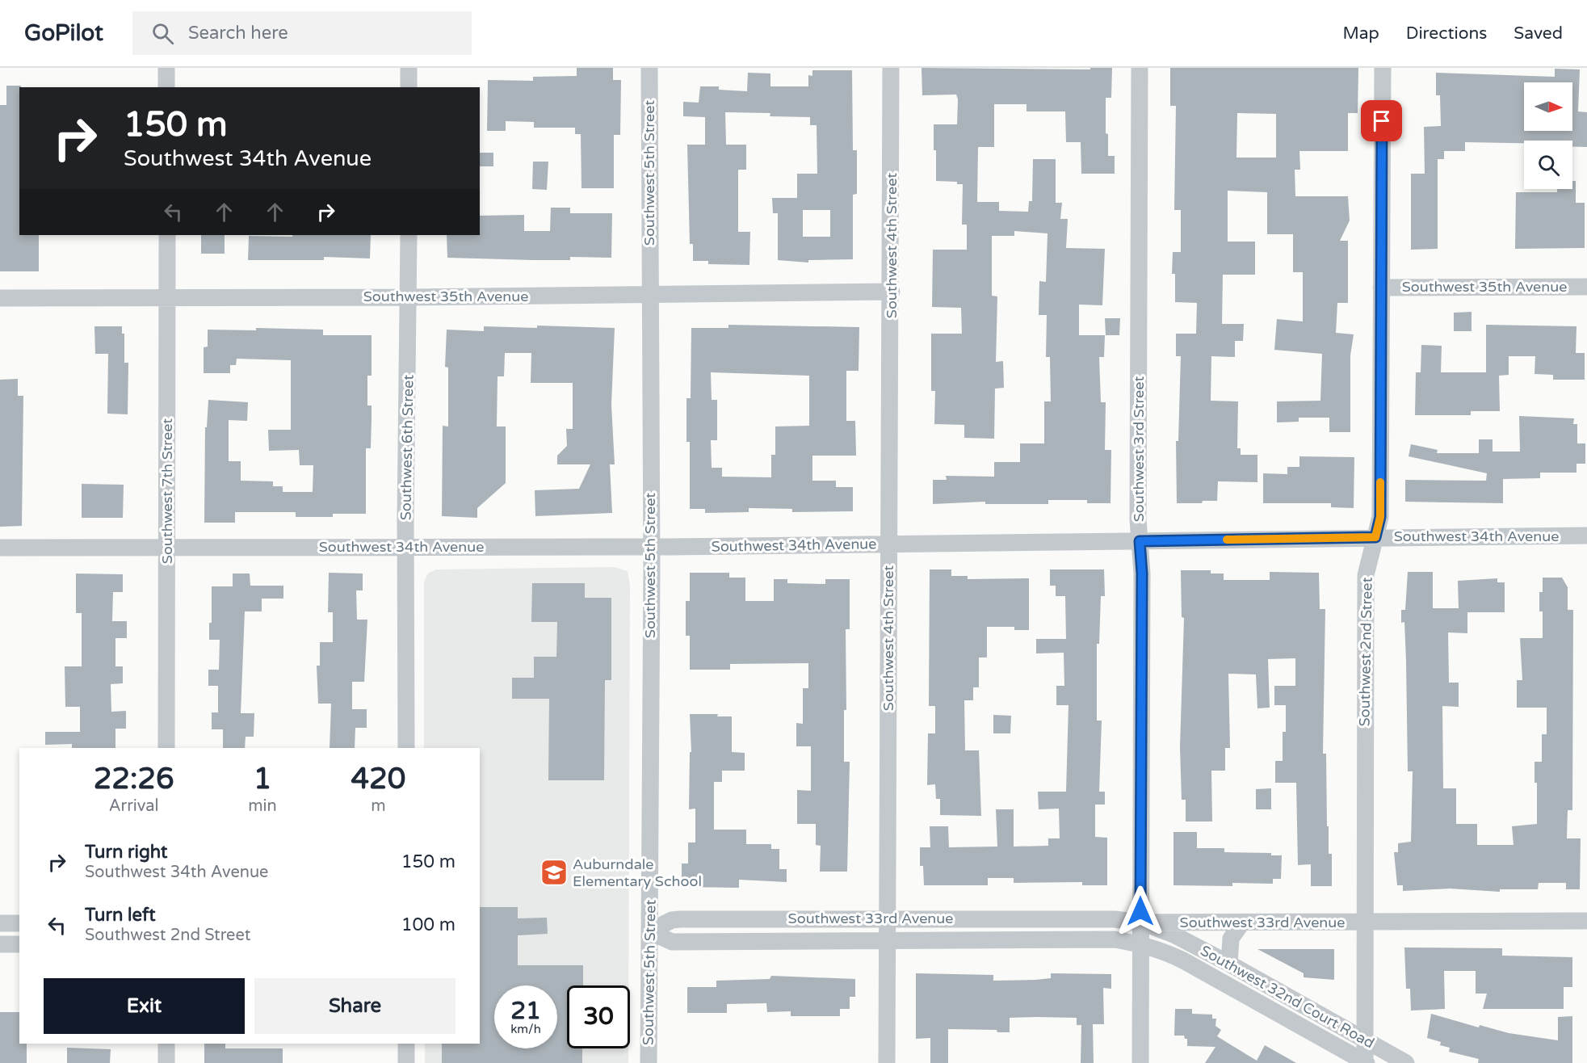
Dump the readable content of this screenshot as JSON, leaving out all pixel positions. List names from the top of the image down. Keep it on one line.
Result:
{"streets":{"street":["Southwest 5th Street","Southwest 4th Street","Southwest 35th Avenue","Southwest 6th Street","Southwest 3rd Street","Southwest 7th Street","Southwest 34th Avenue","Southwest 2nd Street","Southwest 33rd Avenue","Southwest 32nd Court Road"]},"crossings":[["Southwest 5th Street","Southwest 35th Avenue"],["Southwest 5th Street","Southwest 34th Avenue"],["Southwest 5th Street","Southwest 33rd Avenue"],["Southwest 4th Street","Southwest 35th Avenue"],["Southwest 4th Street","Southwest 34th Avenue"],["Southwest 4th Street","Southwest 33rd Avenue"],["Southwest 35th Avenue","Southwest 6th Street"],["Southwest 35th Avenue","Southwest 7th Street"],["Southwest 35th Avenue","Southwest 2nd Street"],["Southwest 6th Street","Southwest 34th Avenue"],["Southwest 3rd Street","Southwest 34th Avenue"],["Southwest 3rd Street","Southwest 33rd Avenue"],["Southwest 3rd Street","Southwest 32nd Court Road"],["Southwest 7th Street","Southwest 34th Avenue"],["Southwest 34th Avenue","Southwest 2nd Street"],["Southwest 2nd Street","Southwest 33rd Avenue"],["Southwest 2nd Street","Southwest 32nd Court Road"],["Southwest 33rd Avenue","Southwest 32nd Court Road"]],"places":{"school or university":["Auburndale Elementary School"]},"north":"right","page":{"header":"GoPilot","search":"Search here","nav":["Map","Directions","Saved"],"turn":["150 m","Southwest 34th Avenue"],"eta":["22:26","Arrival","1","min","420","m"],"list":[{"name":"Turn right","note":"Southwest 34th Avenue","value":"150 m"},{"name":"Turn left","note":"Southwest 2nd Street","value":"100 m"}],"buttons":["Exit","Share"],"speed":"21 km/h","limit":"30"}}
